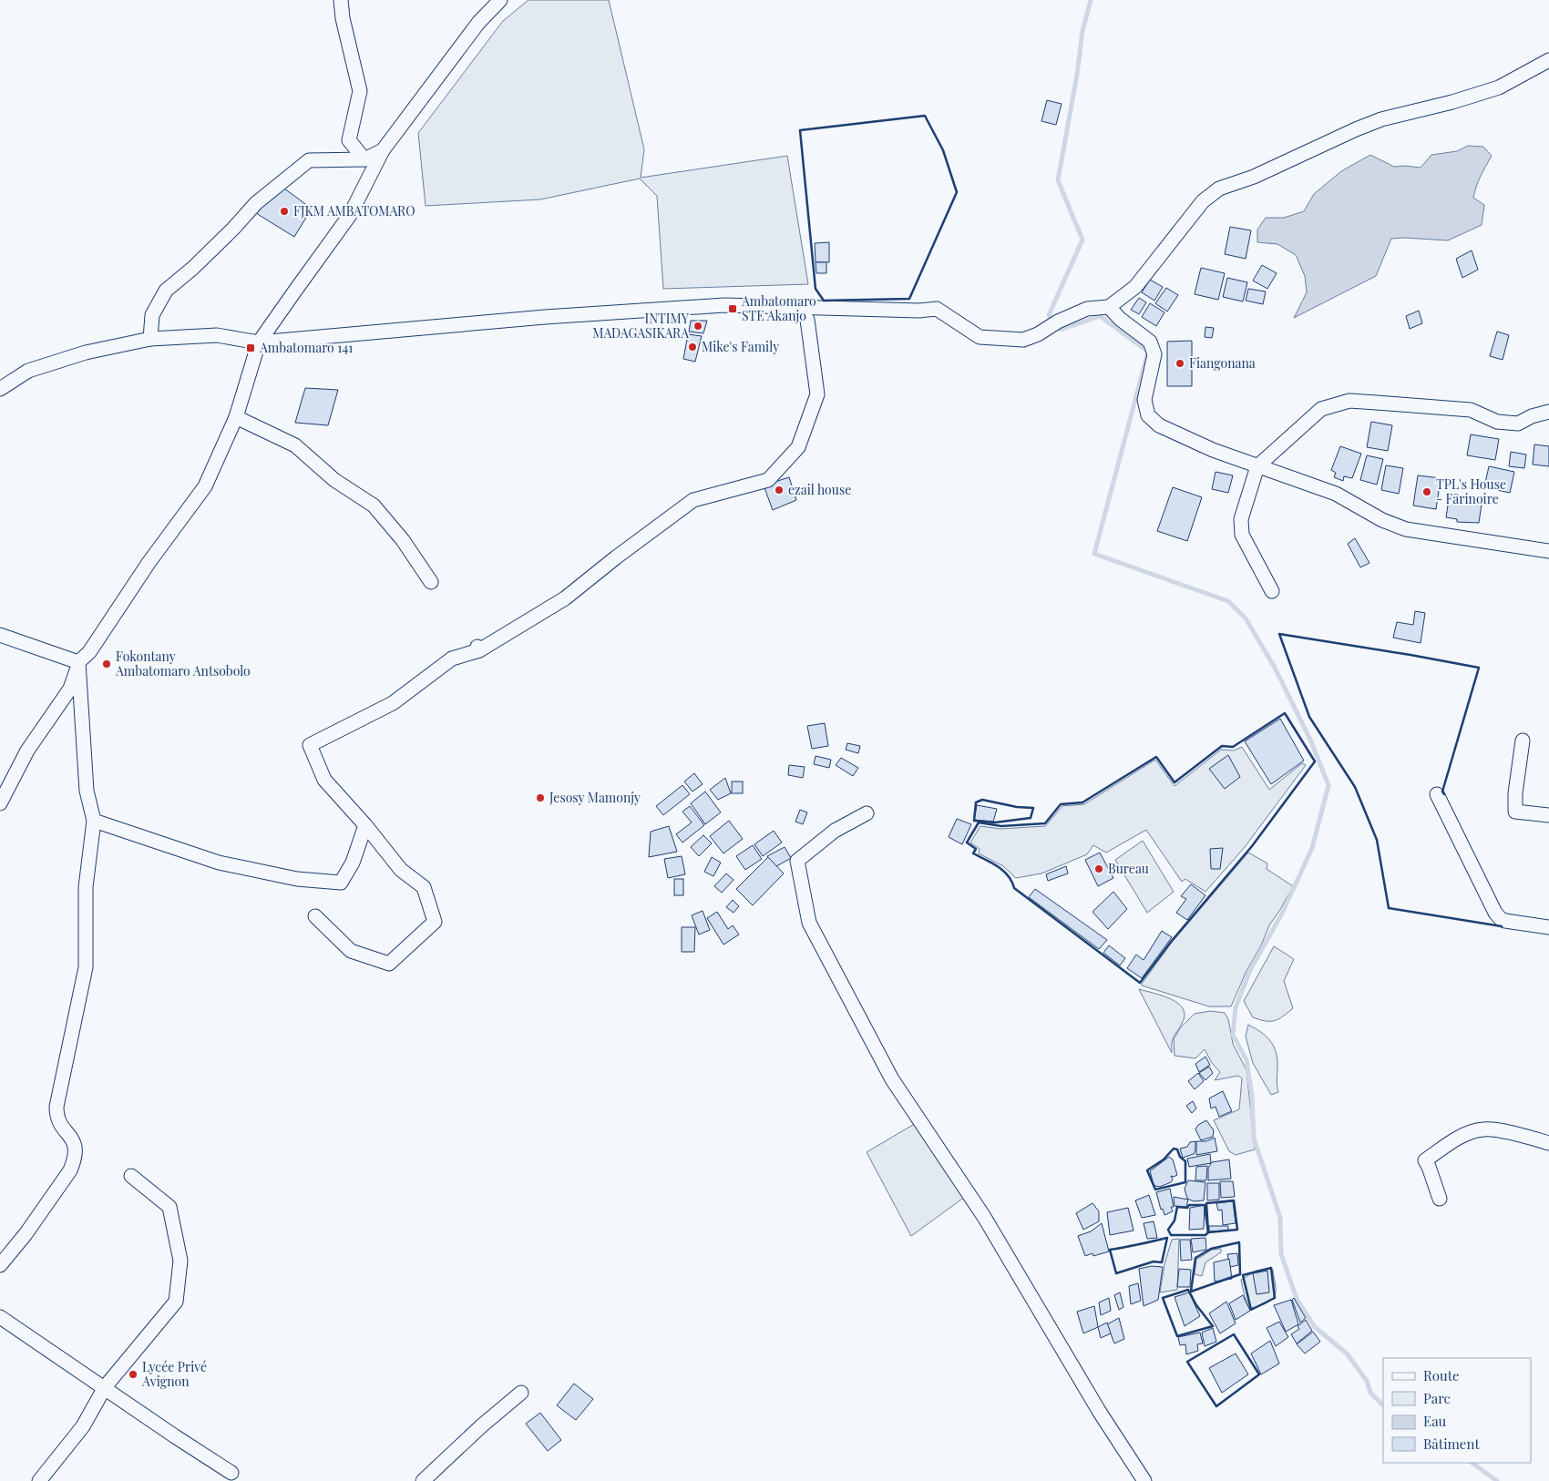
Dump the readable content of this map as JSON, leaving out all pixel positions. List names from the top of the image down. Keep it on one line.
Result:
{"places":{"other":["FJKM AMBATOMARO","INTIMY MADAGASIKARA","Mike's Family","Fiangonana","ezail house","TPL's House - Farinoire","Fokontany Ambatomaro Antsobolo","Jesosy Mamonjy","Bureau","Lycée Privé Avignon"],"transit":["Ambatomaro STE Akanjo","Ambatomaro 141"]},"legend":["Route","Parc","Eau","Bâtiment"]}
